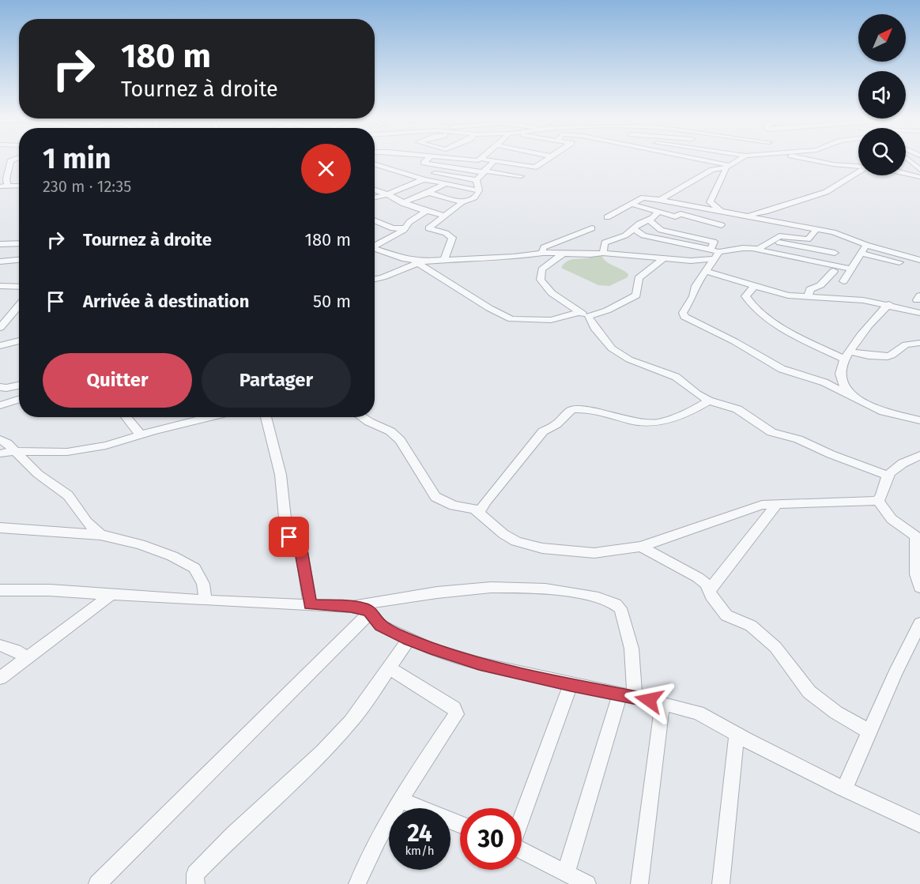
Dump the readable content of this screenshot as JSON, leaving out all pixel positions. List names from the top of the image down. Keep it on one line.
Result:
{"north":"top right","page":{"turn":["180 m","Tournez à droite"],"heading":["1 min","230 m · 12:35"],"list":[{"name":"Tournez à droite","value":"180 m"},{"name":"Arrivée à destination","value":"50 m"}],"buttons":["Quitter","Partager"],"speed":"24 km/h","limit":"30"}}
